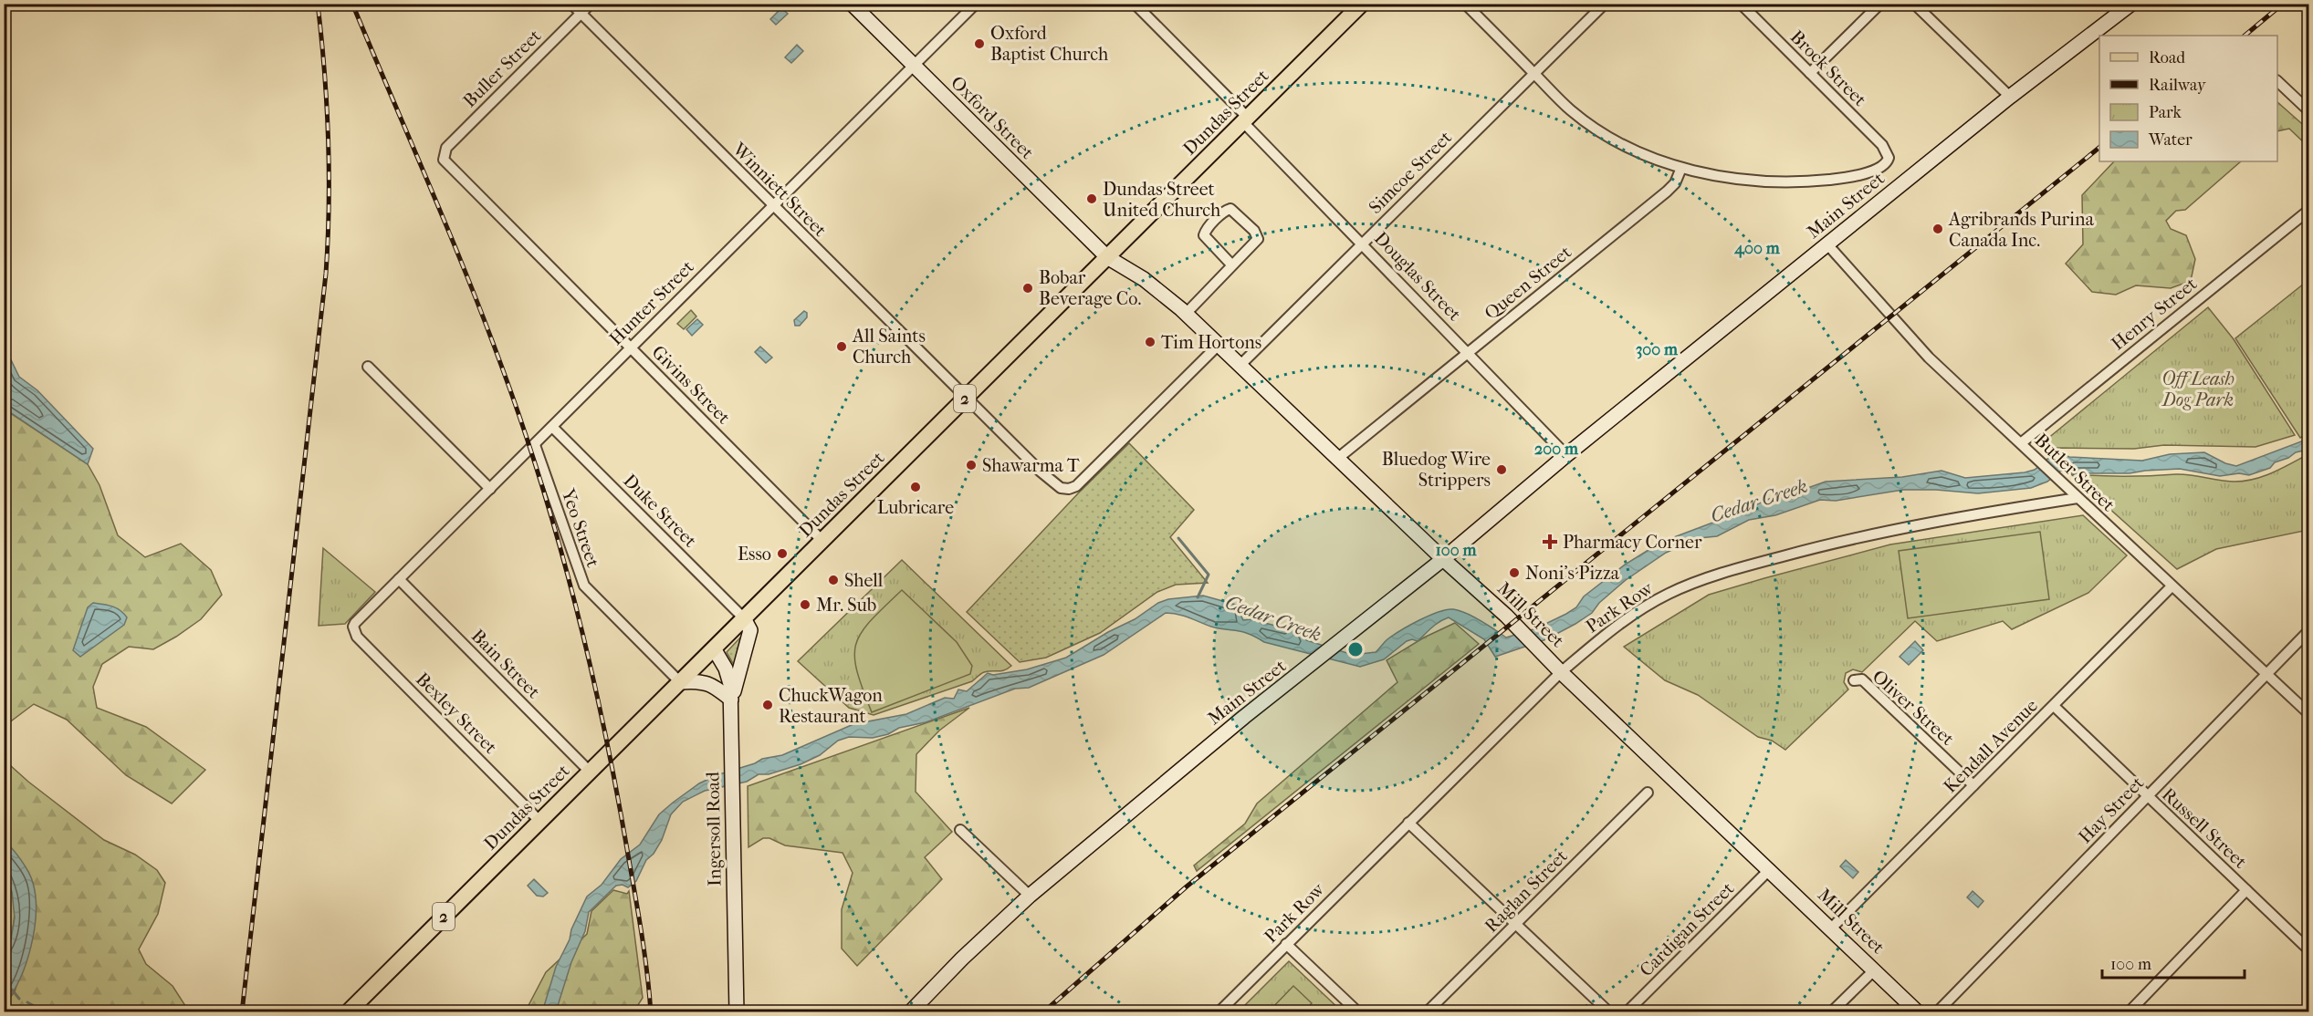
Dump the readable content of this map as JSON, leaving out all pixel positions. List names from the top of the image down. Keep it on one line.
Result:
{"streets":{"main road":["Dundas Street","Oxford Street","Main Street","2","Mill Street","Ingersoll Road"],"street":["Buller Street","Brock Street","Simcoe Street","Winniett Street","Douglas Street","Queen Street","Hunter Street","Henry Street","Givins Street","Butler Street","Duke Street","Yeo Street","Park Row","Bain Street","Oliver Street","Bexley Street","Kendall Avenue","Hay Street","Russell Street","Raglan Street","Cardigan Street"]},"crossings":[["Buller Street","Winniett Street"],["Buller Street","Givins Street"],["Brock Street","Queen Street"],["Dundas Street","Oxford Street"],["Dundas Street","Winniett Street"],["Dundas Street","Douglas Street"],["Dundas Street","Givins Street"],["Dundas Street","Duke Street"],["Dundas Street","Yeo Street"],["Dundas Street","Mill Street"],["Dundas Street","Bain Street"],["Dundas Street","Bexley Street"],["Dundas Street","Ingersoll Road"],["Oxford Street","Hunter Street"],["Oxford Street","Mill Street"],["Simcoe Street","Douglas Street"],["Simcoe Street","Mill Street"],["Winniett Street","Hunter Street"],["Winniett Street","Mill Street"],["Main Street","Douglas Street"],["Main Street","Butler Street"],["Main Street","Mill Street"],["Douglas Street","Queen Street"],["Queen Street","Mill Street"],["Hunter Street","Givins Street"],["Hunter Street","Duke Street"],["Hunter Street","Yeo Street"],["Hunter Street","Bain Street"],["Hunter Street","Bexley Street"],["Henry Street","Butler Street"],["Butler Street","Park Row"],["Butler Street","Kendall Avenue"],["Butler Street","Hay Street"],["Park Row","Mill Street"],["Mill Street","Kendall Avenue"],["Mill Street","Cardigan Street"],["Oliver Street","Kendall Avenue"],["Kendall Avenue","Russell Street"],["Hay Street","Russell Street"]],"water":["Cedar Creek"],"parks":["Off Leash Dog Park"],"places":{"other":["Oxford Baptist Church","Dundas Street United Church","Agribrands Purina Canada Inc.","Bobar Beverage Co.","Tim Hortons","All Saints Church","Shawarma T","Bluedog Wire Strippers","Lubricare","Esso","Noni's Pizza","Shell","Mr. Sub","ChuckWagon Restaurant"],"health":["Pharmacy Corner"]},"legend":["Road","Railway","Park","Water"],"scale_bar":"100 m","rings":["400 m","300 m","200 m","100 m"]}
